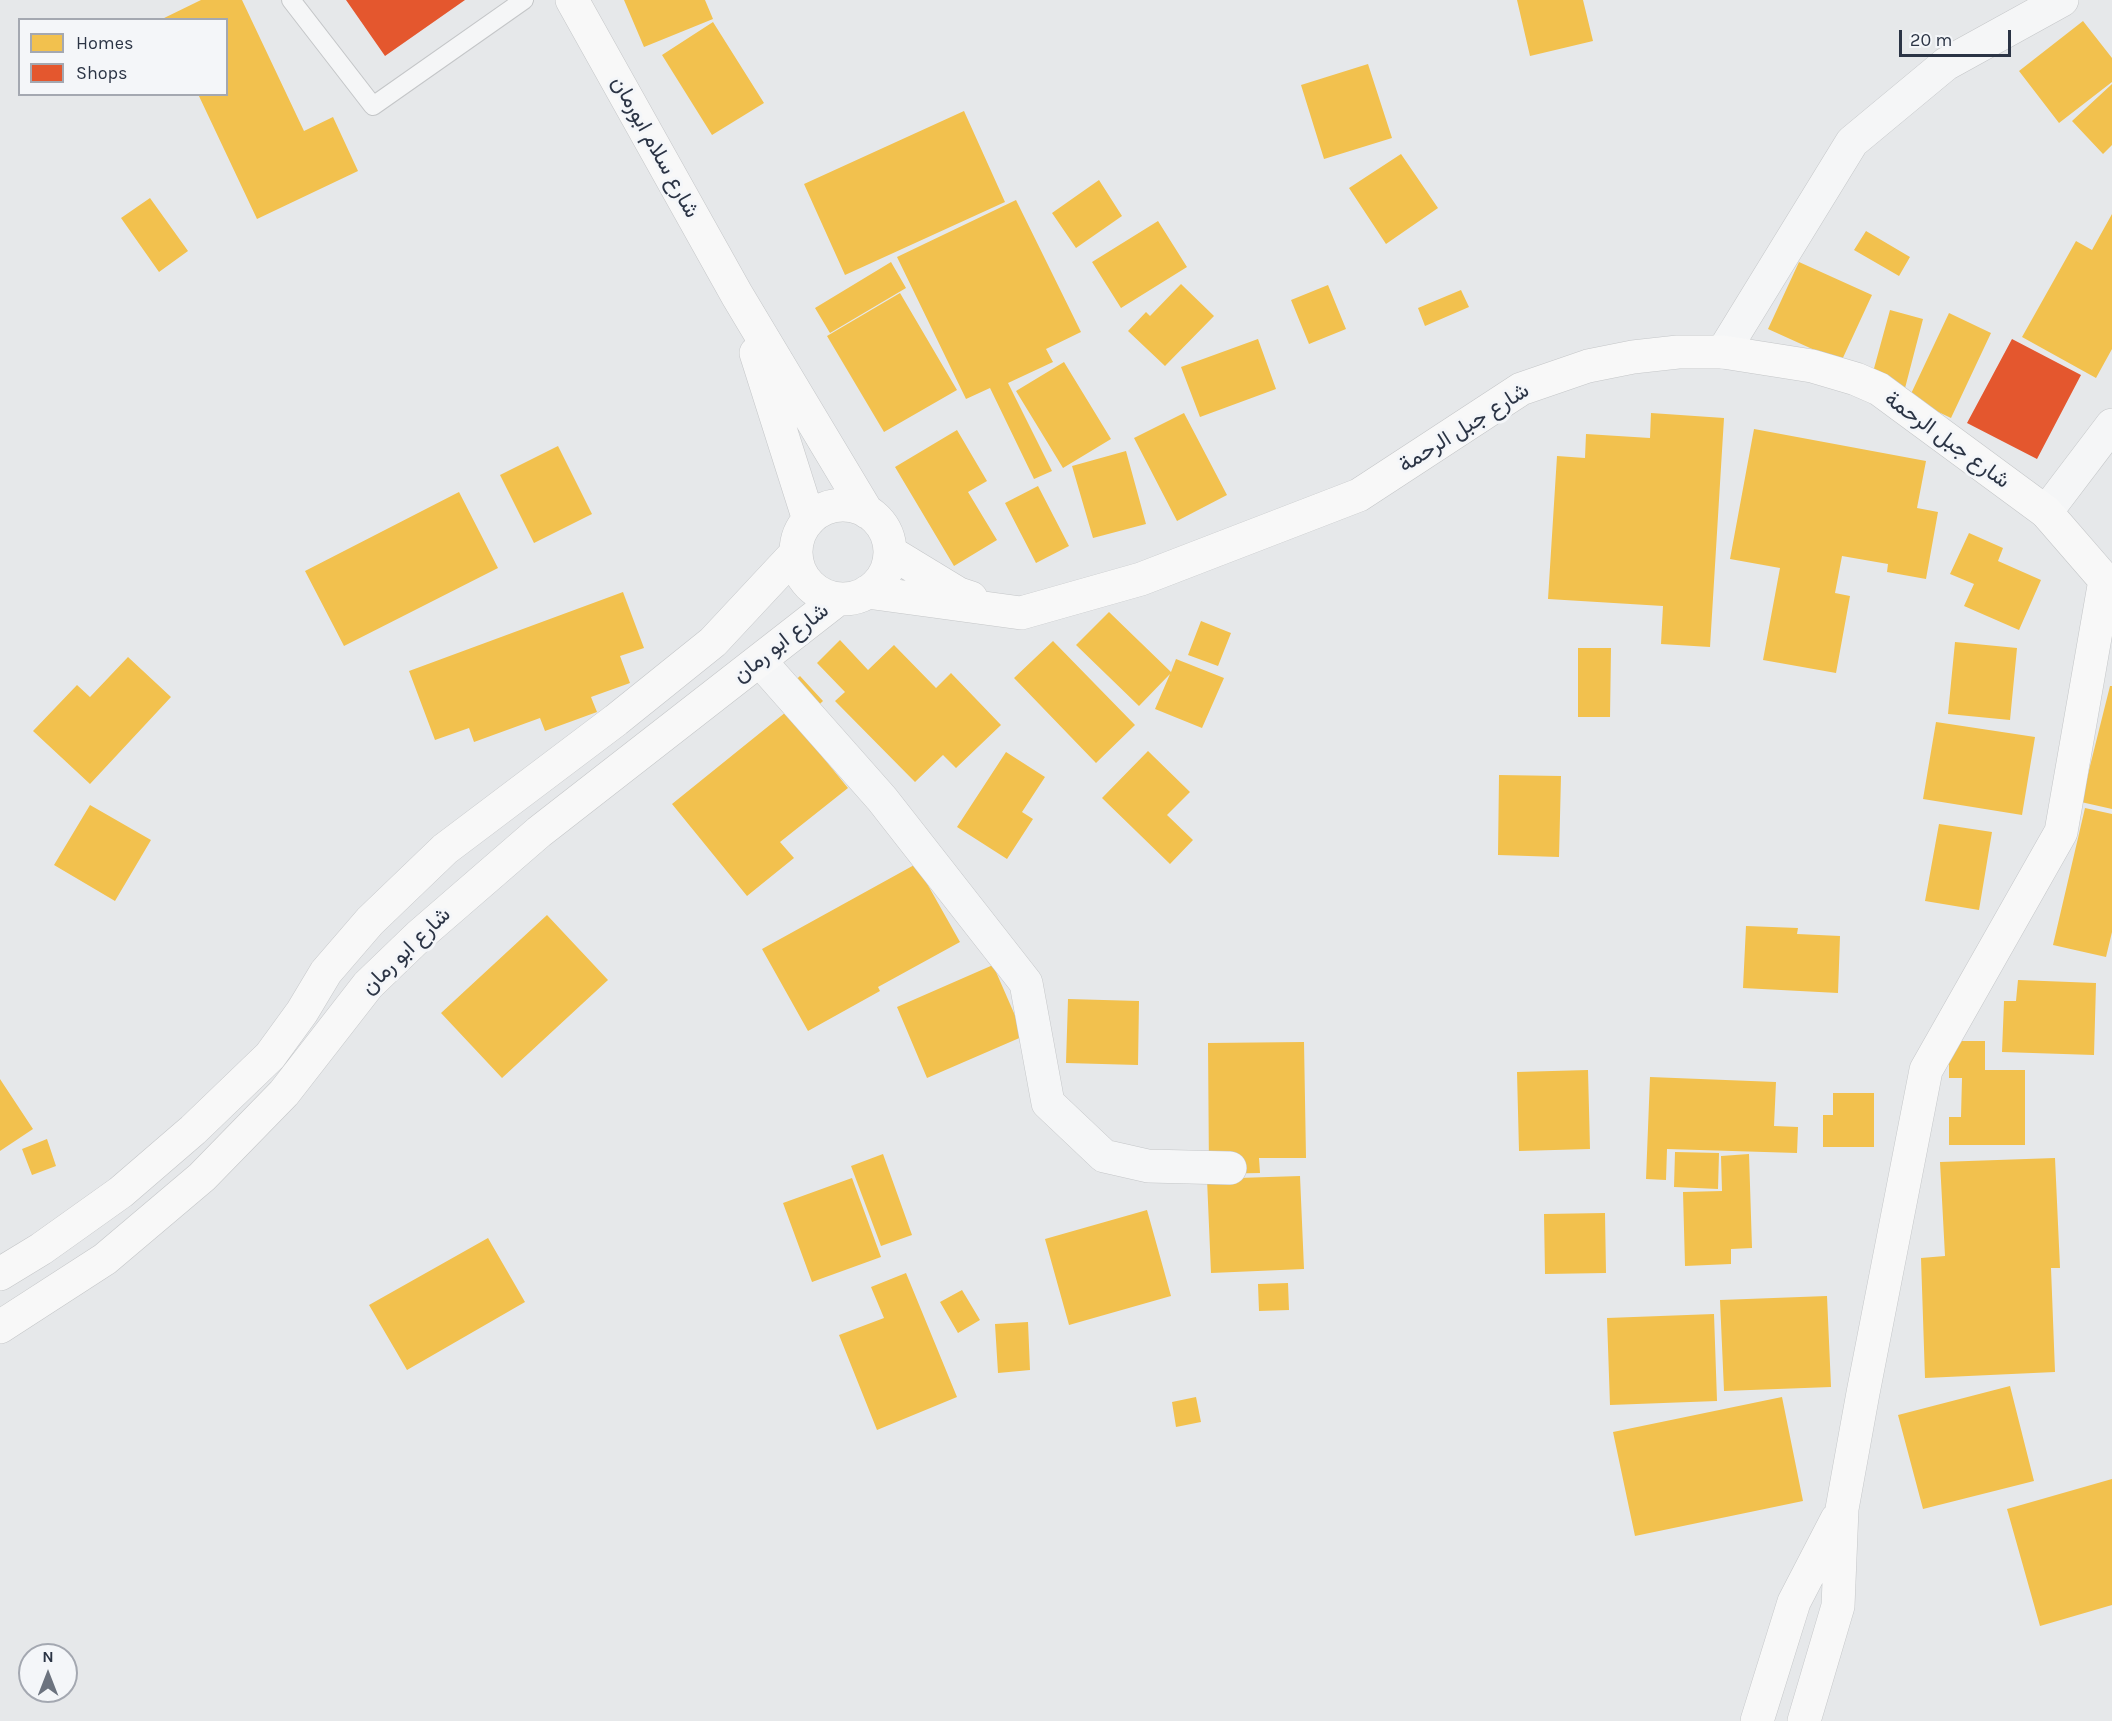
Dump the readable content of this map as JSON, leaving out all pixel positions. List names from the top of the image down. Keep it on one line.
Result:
{"streets":{"main road":["شارع سلام ابورمان","شارع جبل الرحمة","شارع ابو رمان"]},"legend":["Homes","Shops"],"scale_bar":"20 m","north":"top"}
